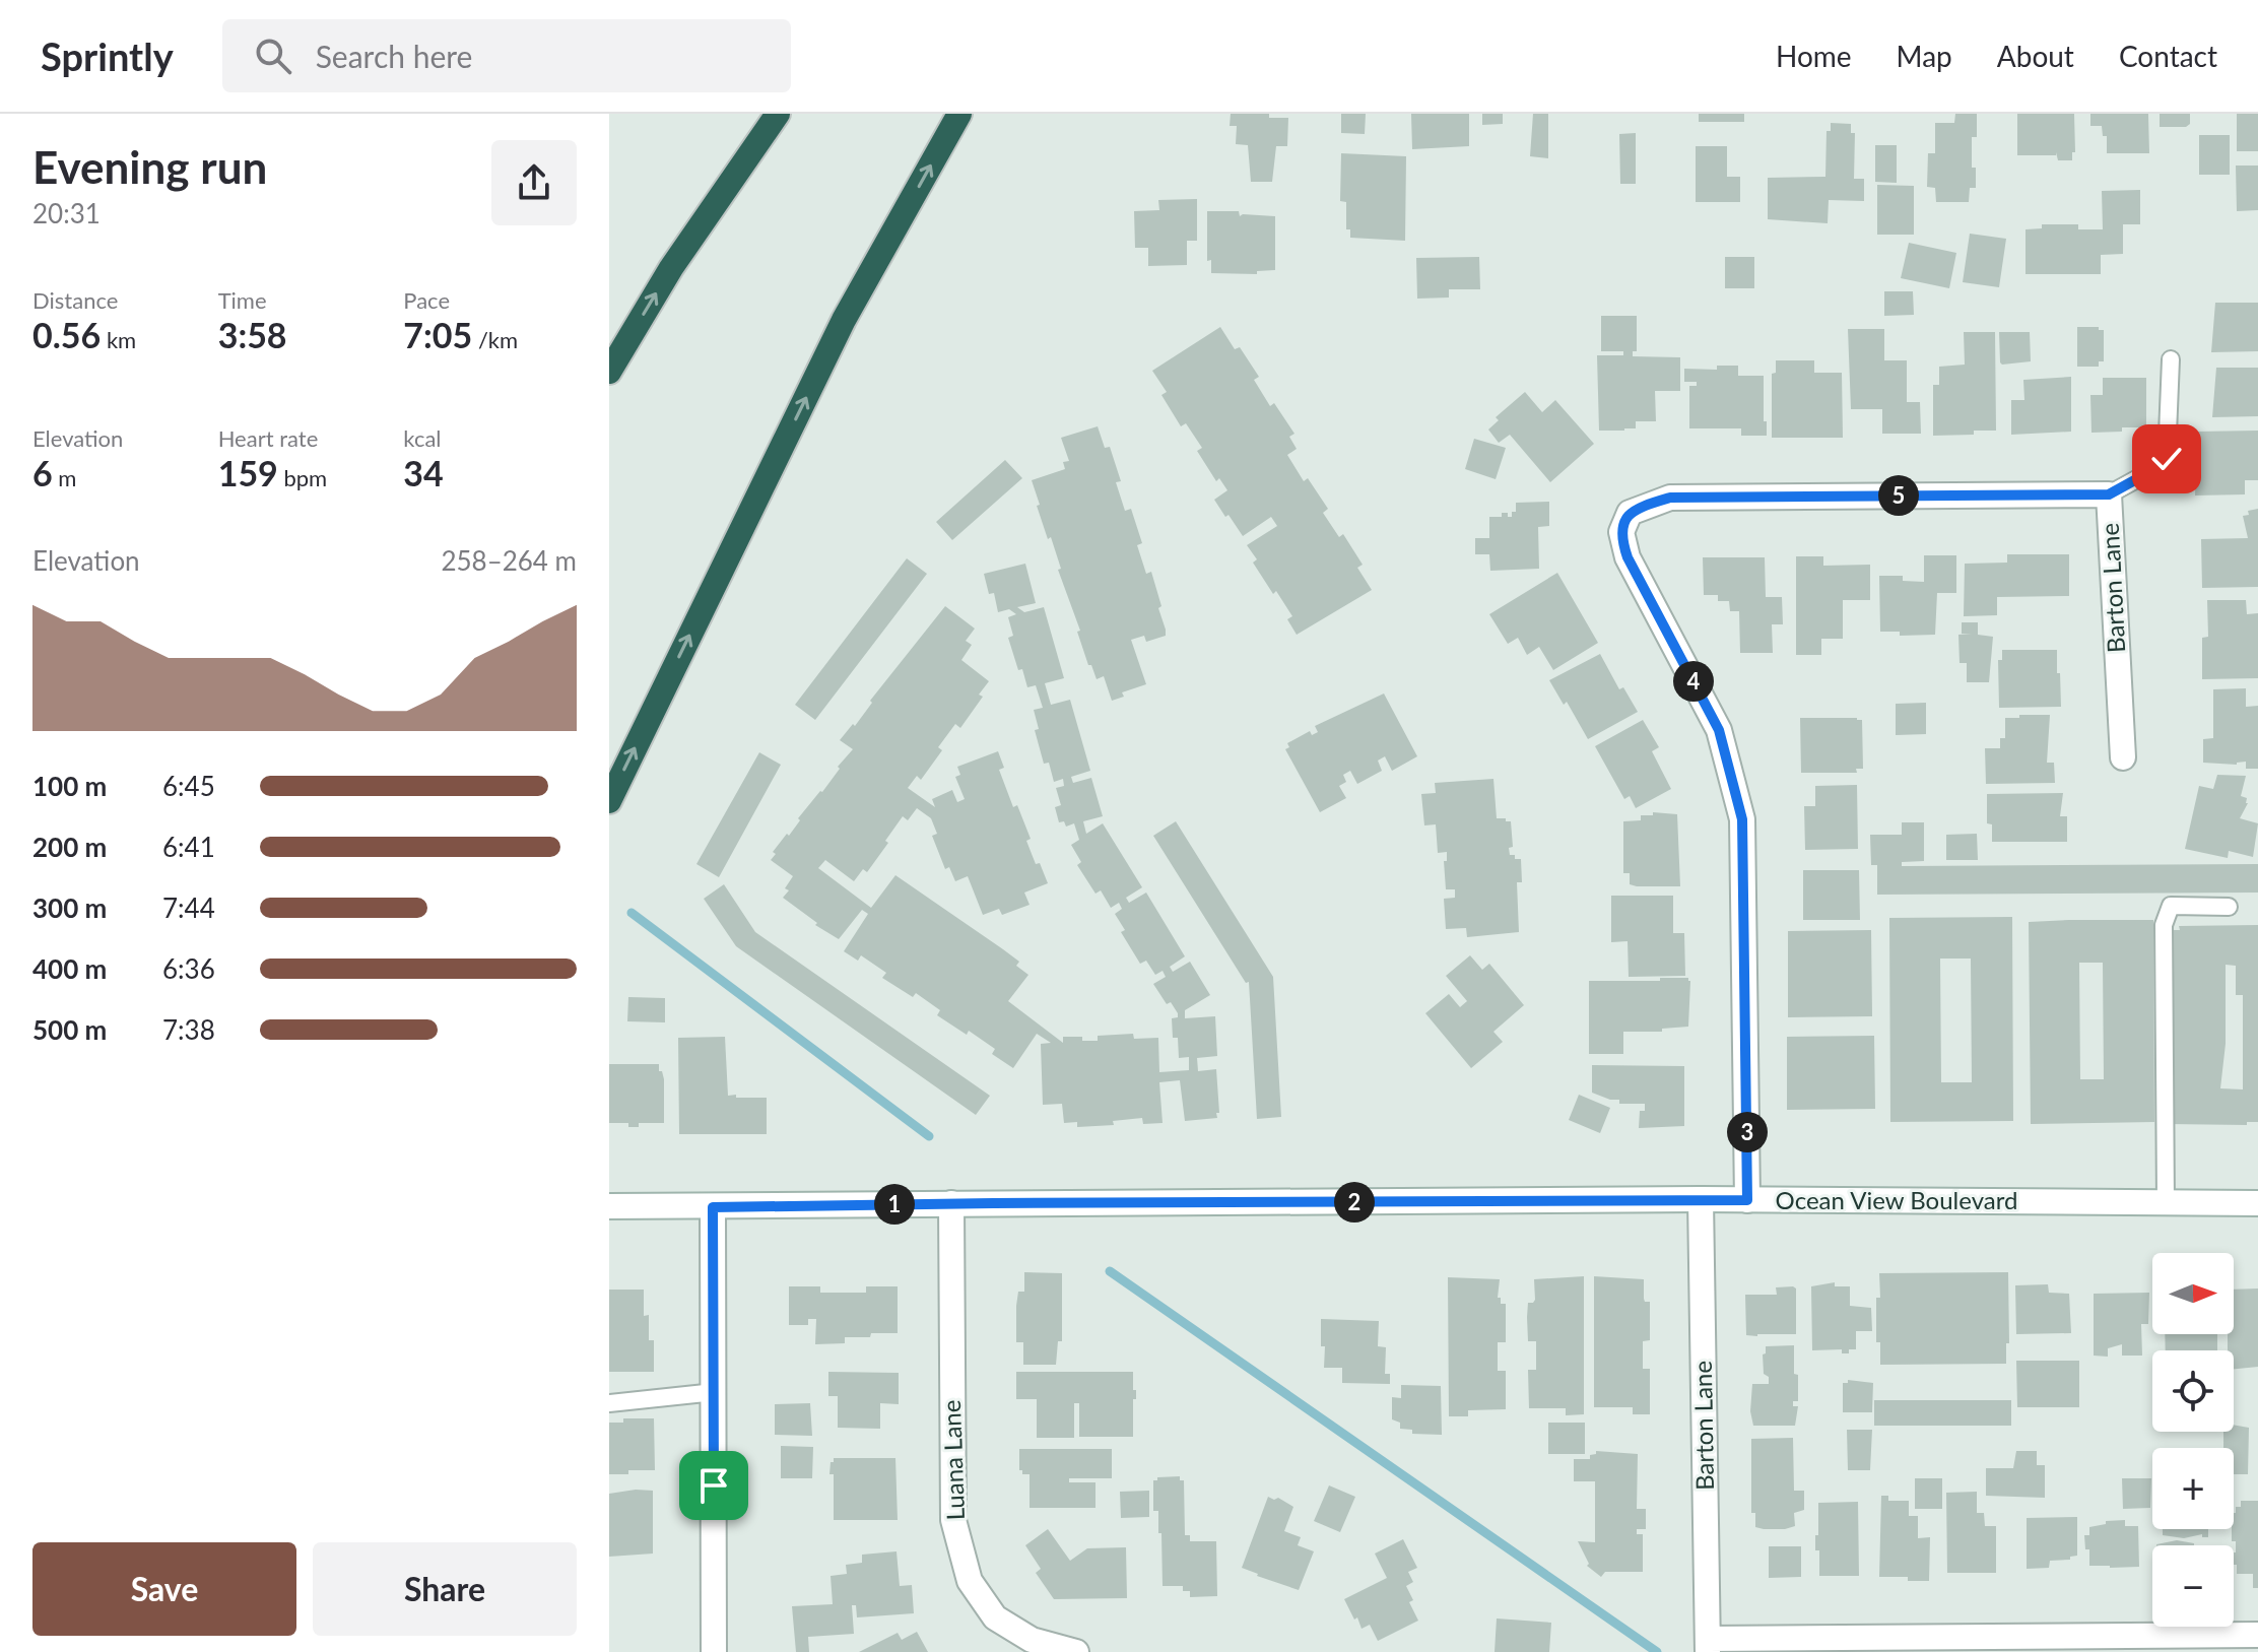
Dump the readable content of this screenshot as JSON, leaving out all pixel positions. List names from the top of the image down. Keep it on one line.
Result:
{"streets":{"street":["Barton Lane","Ocean View Boulevard","Luana Lane"]},"crossings":[["Barton Lane","Ocean View Boulevard"],["Ocean View Boulevard","Luana Lane"]],"north":"right","page":{"header":"Sprintly","search":"Search here","nav":["Home","Map","About","Contact"],"heading":["Evening run","20:31"],"stats":[["Distance","0.56 km"],["Time","3:58"],["Pace","7:05 /km"],["Elevation","6 m"],["Heart rate","159 bpm"],["kcal","34"]],"pins":["5","4","3","2","1"],"chart":["Elevation","258–264 m"],"list":[{"name":"100 m","note":"6:45"},{"name":"200 m","note":"6:41"},{"name":"300 m","note":"7:44"},{"name":"400 m","note":"6:36"},{"name":"500 m","note":"7:38"}],"map_buttons":["+","−"],"buttons":["Save","Share"]}}
